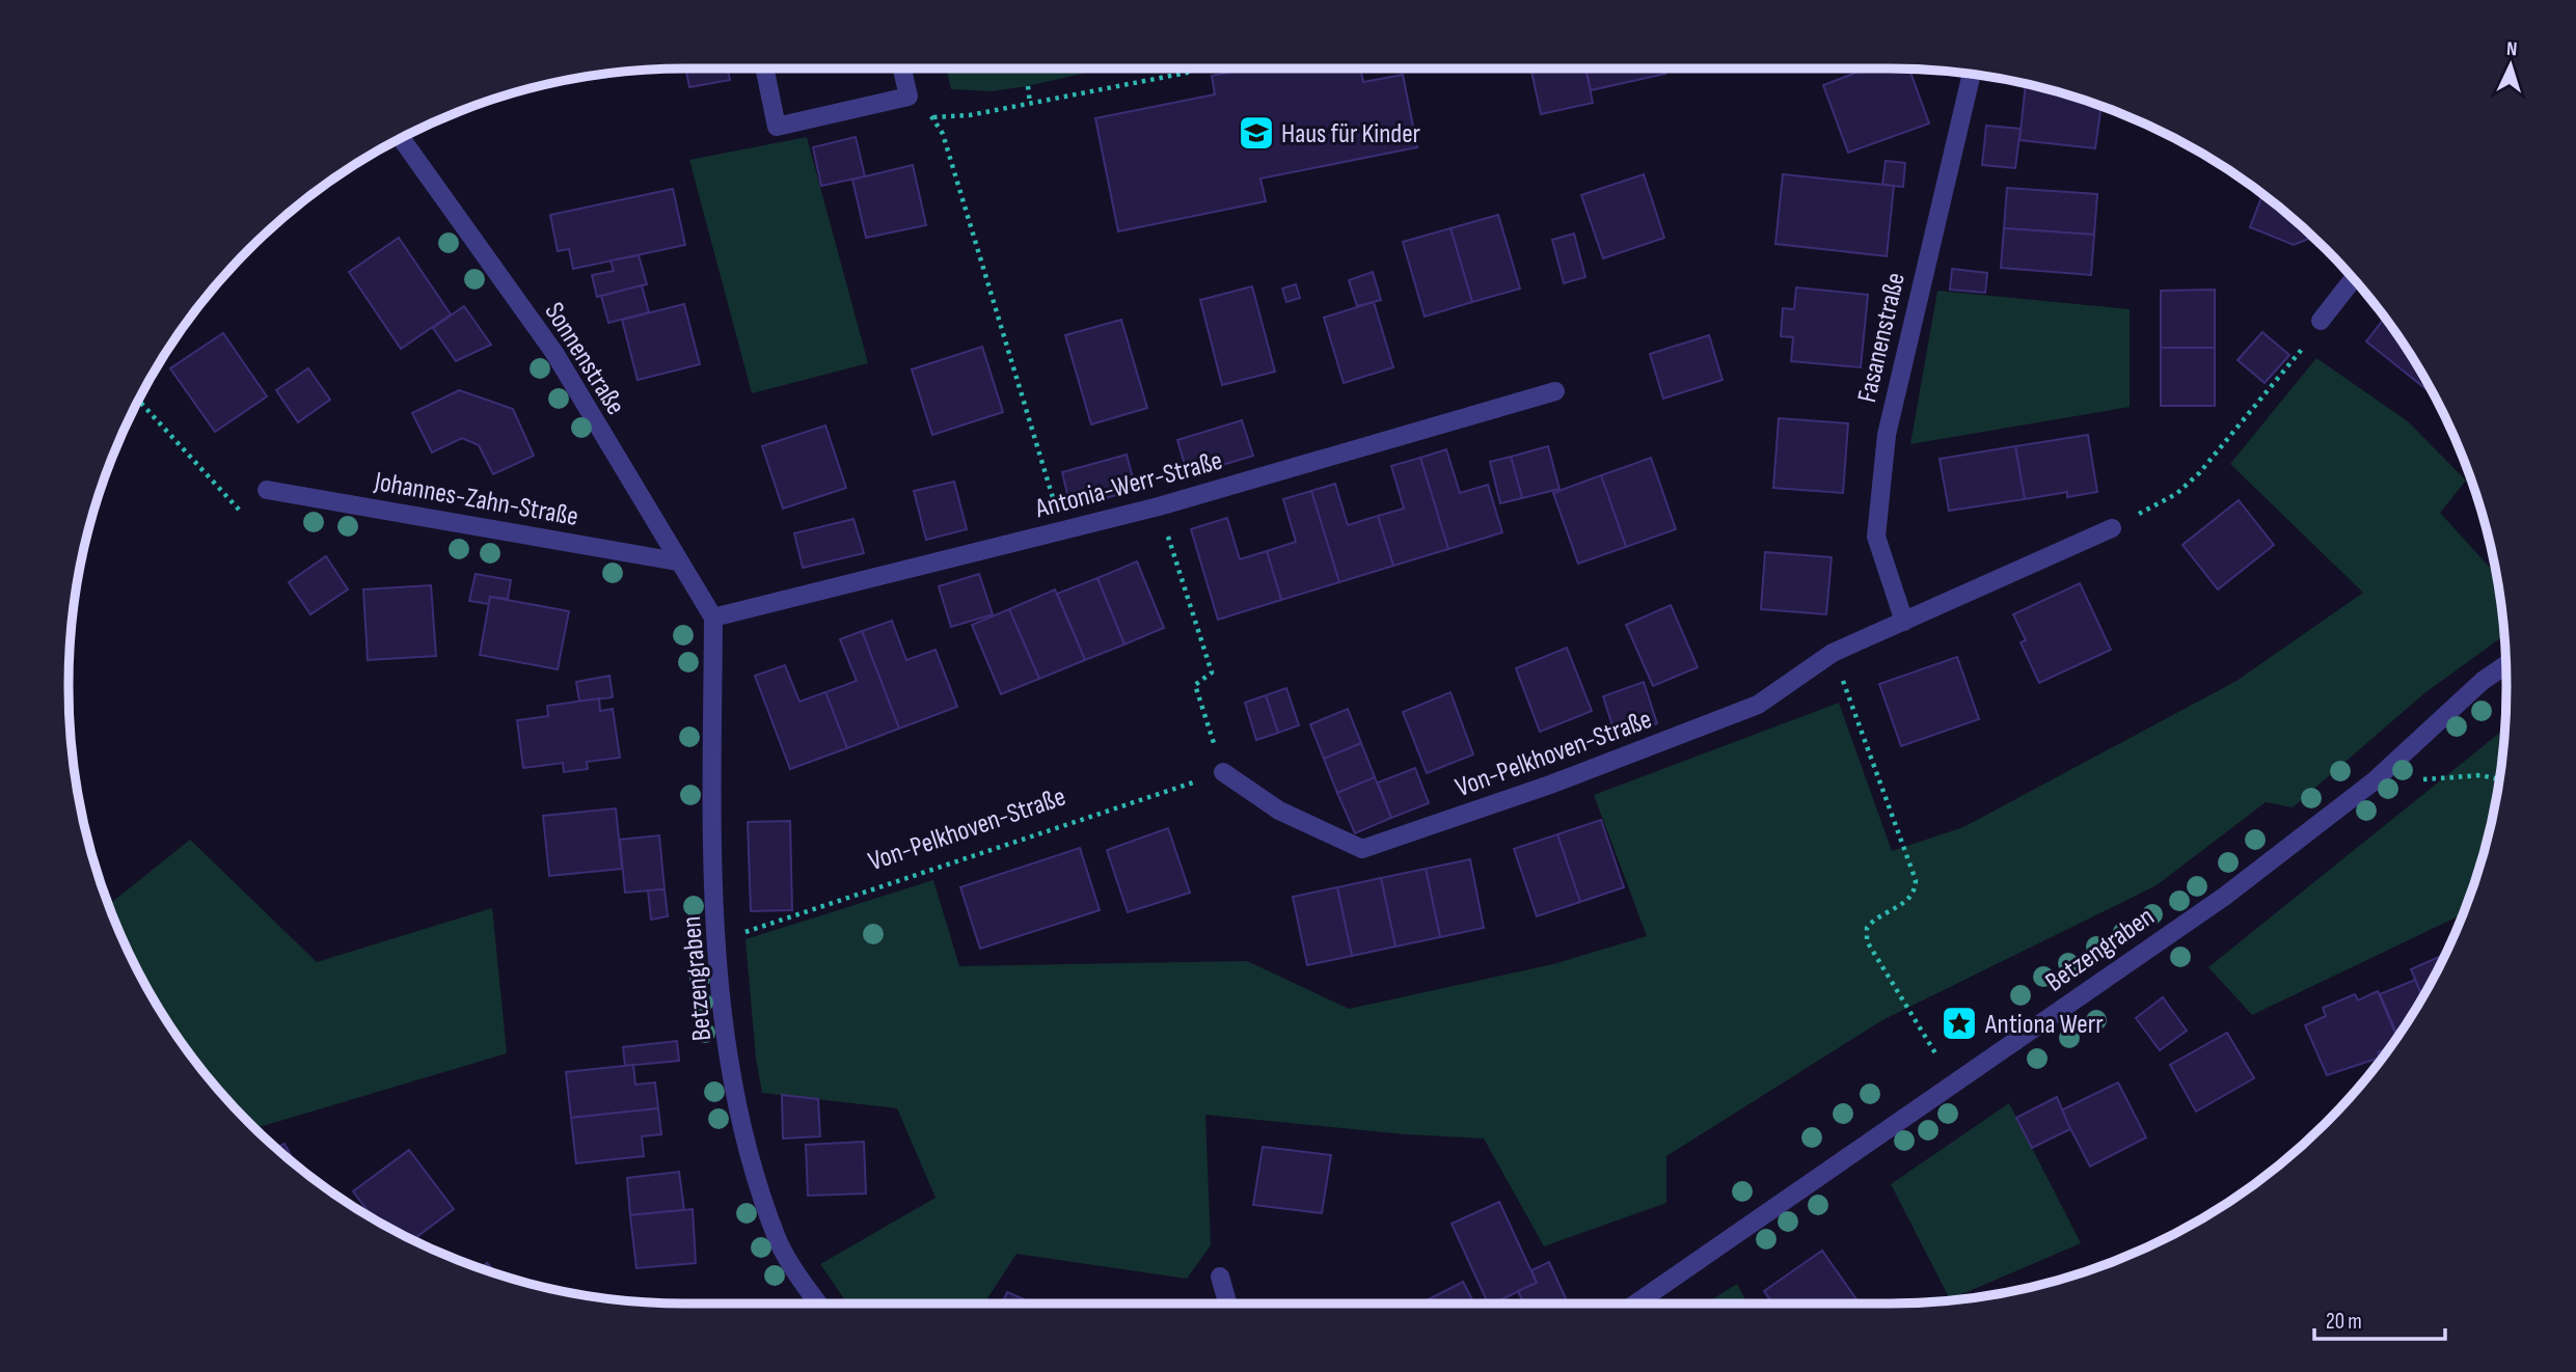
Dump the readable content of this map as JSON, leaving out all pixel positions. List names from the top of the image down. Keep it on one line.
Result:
{"streets":{"street":["Fasanenstraße","Sonnenstraße","Antonia-Werr-Straße","Johannes-Zahn-Straße","Von-Pelkhoven-Straße","Betzengraben"]},"crossings":[["Fasanenstraße","Von-Pelkhoven-Straße"],["Sonnenstraße","Antonia-Werr-Straße"],["Sonnenstraße","Johannes-Zahn-Straße"],["Sonnenstraße","Betzengraben"],["Antonia-Werr-Straße","Betzengraben"],["Von-Pelkhoven-Straße","Betzengraben"]],"places":{"school or university":["Haus für Kinder"],"place":["Antiona Werr"]},"scale_bar":"20 m","north":"top"}
